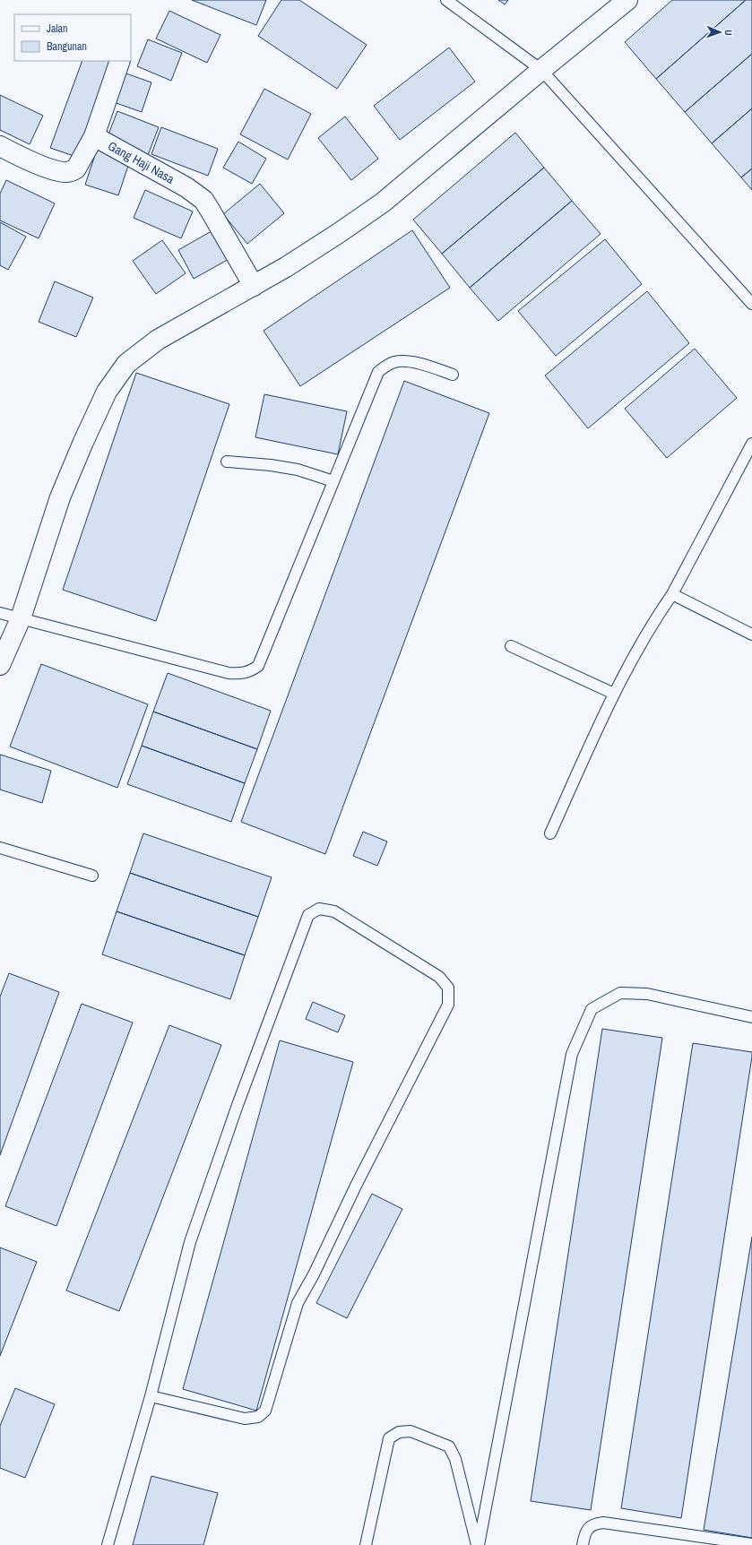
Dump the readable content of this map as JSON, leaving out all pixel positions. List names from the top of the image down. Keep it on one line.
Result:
{"streets":{"street":["Gang Haji Nasa"]},"legend":["Jalan","Bangunan"],"north":"right"}
